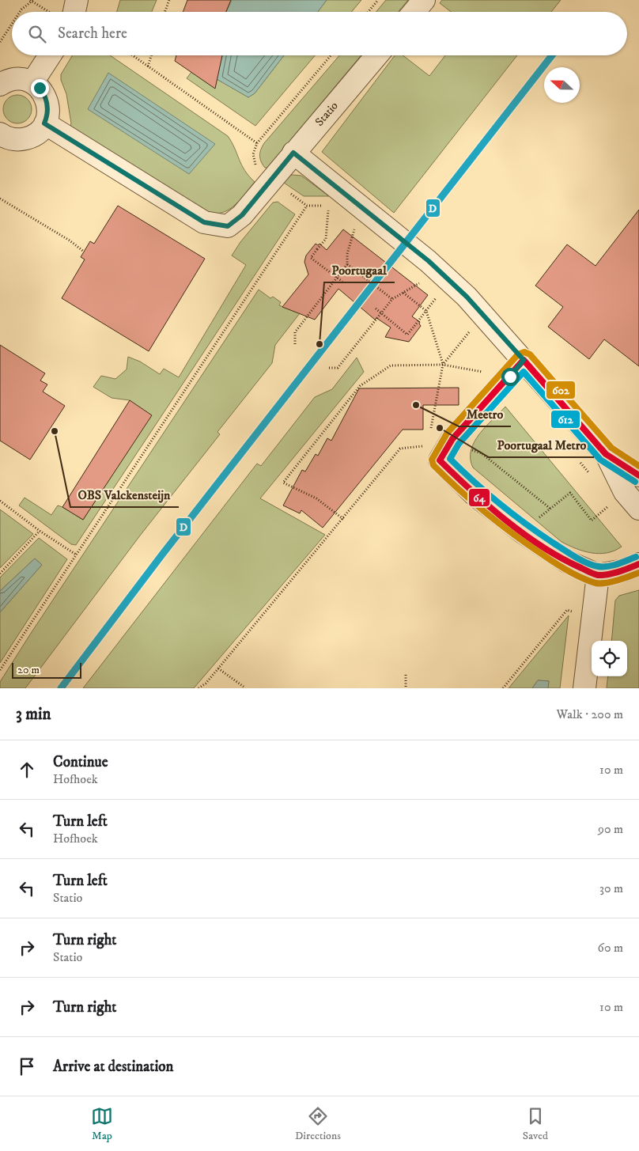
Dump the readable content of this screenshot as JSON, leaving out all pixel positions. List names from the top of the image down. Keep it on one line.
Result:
{"streets":{"street":["Statio"]},"places":["Poortugaal","Meetro","Poortugaal Metro","OBS Valckensteijn"],"lines":["transit line D","transit line 602","transit line 64","transit line 612"],"scale_bar":"20 m","north":"left","page":{"search":"Search here","scale":"20 m","heading":["3 min","Walk · 200 m"],"list":[["Continue","Hofhoek","10 m"],["Turn left","Hofhoek","90 m"],["Turn left","Statio","30 m"],["Turn right","Statio","60 m"],["Turn right","10 m"],"Arrive at destination"],"nav":["Map","Directions","Saved"]}}
